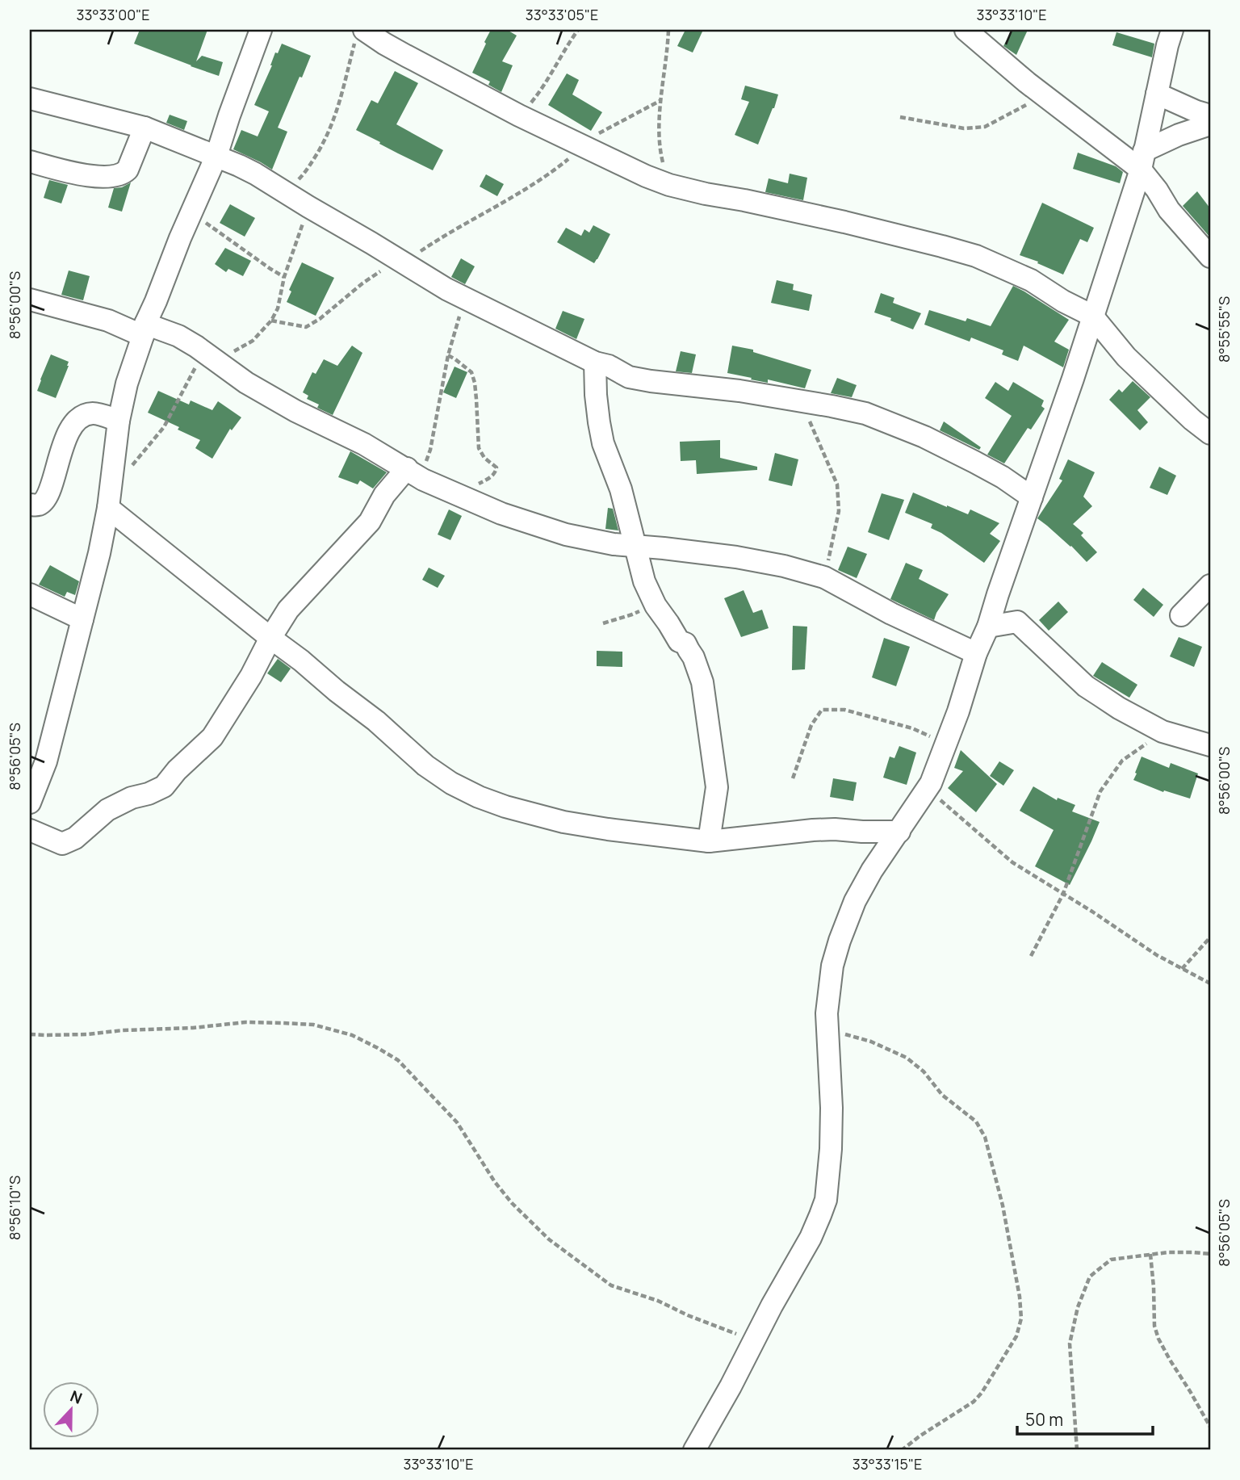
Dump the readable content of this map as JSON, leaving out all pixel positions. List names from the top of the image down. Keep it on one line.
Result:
{"scale_bar":"50 m","north":"top","coordinates":["33°33'00\"E","33°33'05\"E","33°33'10\"E","8°56'00\"S","8°55'55\"S","8°56'05\"S","8°56'10\"S","33°33'15\"E"]}
